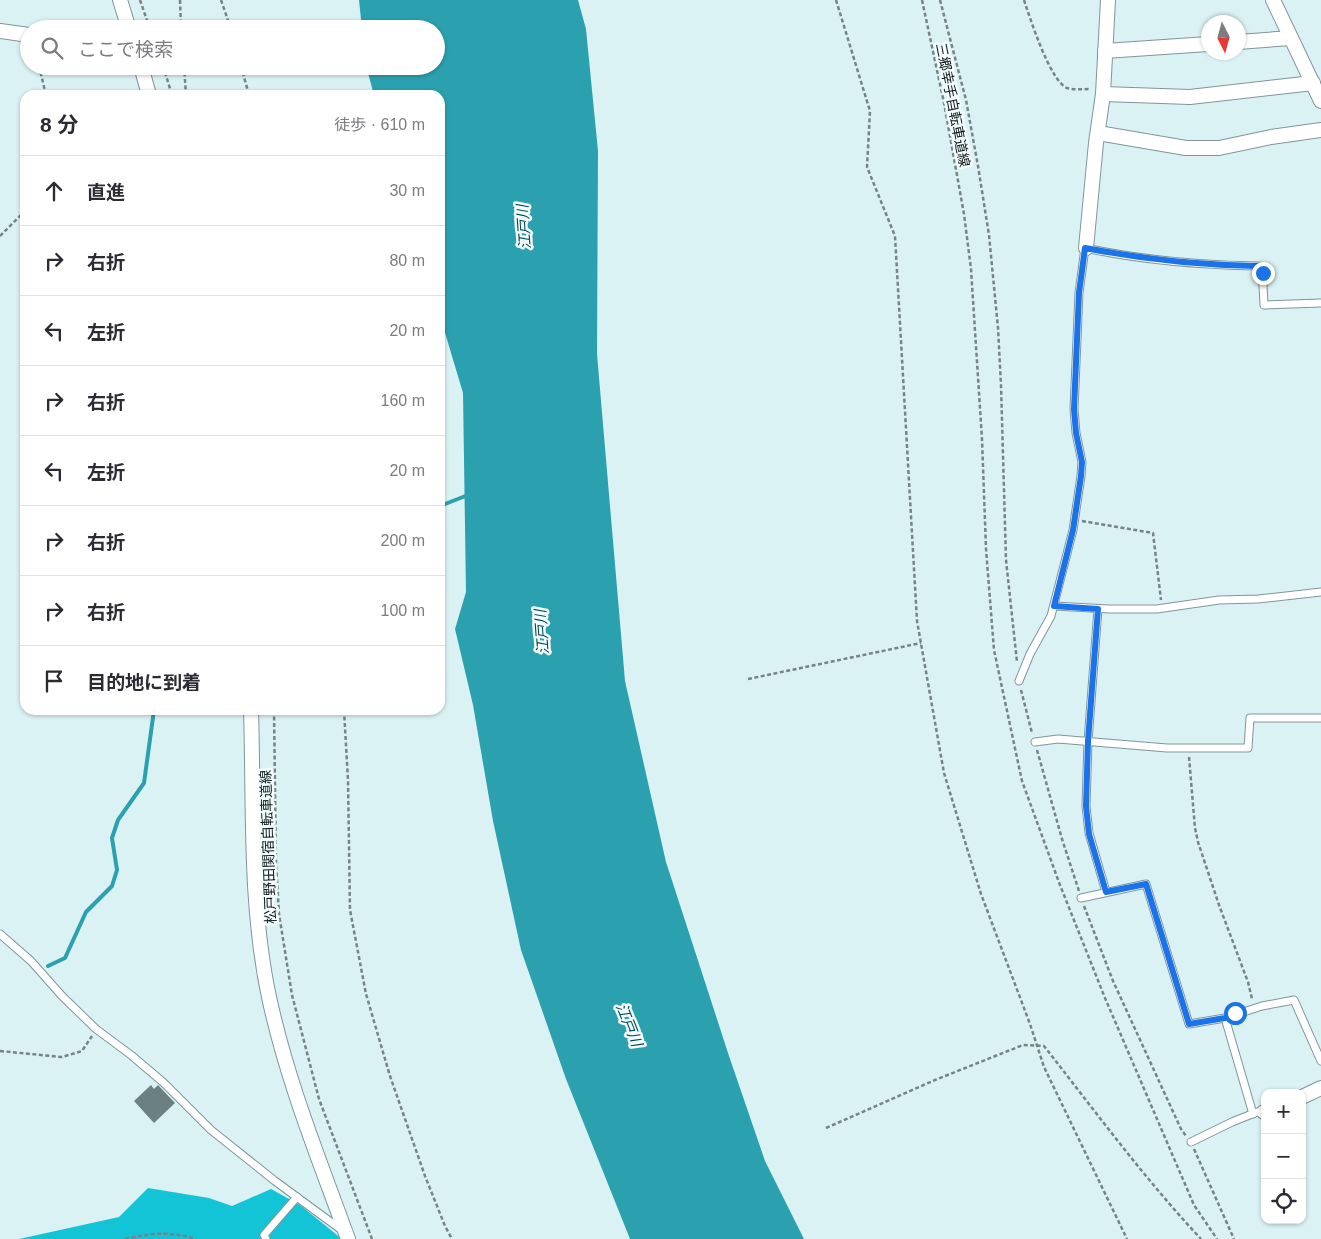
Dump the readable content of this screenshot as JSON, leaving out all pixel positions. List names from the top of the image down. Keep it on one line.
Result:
{"streets":{"path":["三郷幸手自転車道線","松戸野田関宿自転車道線"]},"water":["江戸川"],"north":"bottom","page":{"search":"ここで検索","heading":["8 分","徒歩 · 610 m"],"list":[["直進","30 m"],["右折","80 m"],["左折","20 m"],["右折","160 m"],["左折","20 m"],["右折","200 m"],["右折","100 m"],"目的地に到着"],"map_buttons":["+","−"]}}
